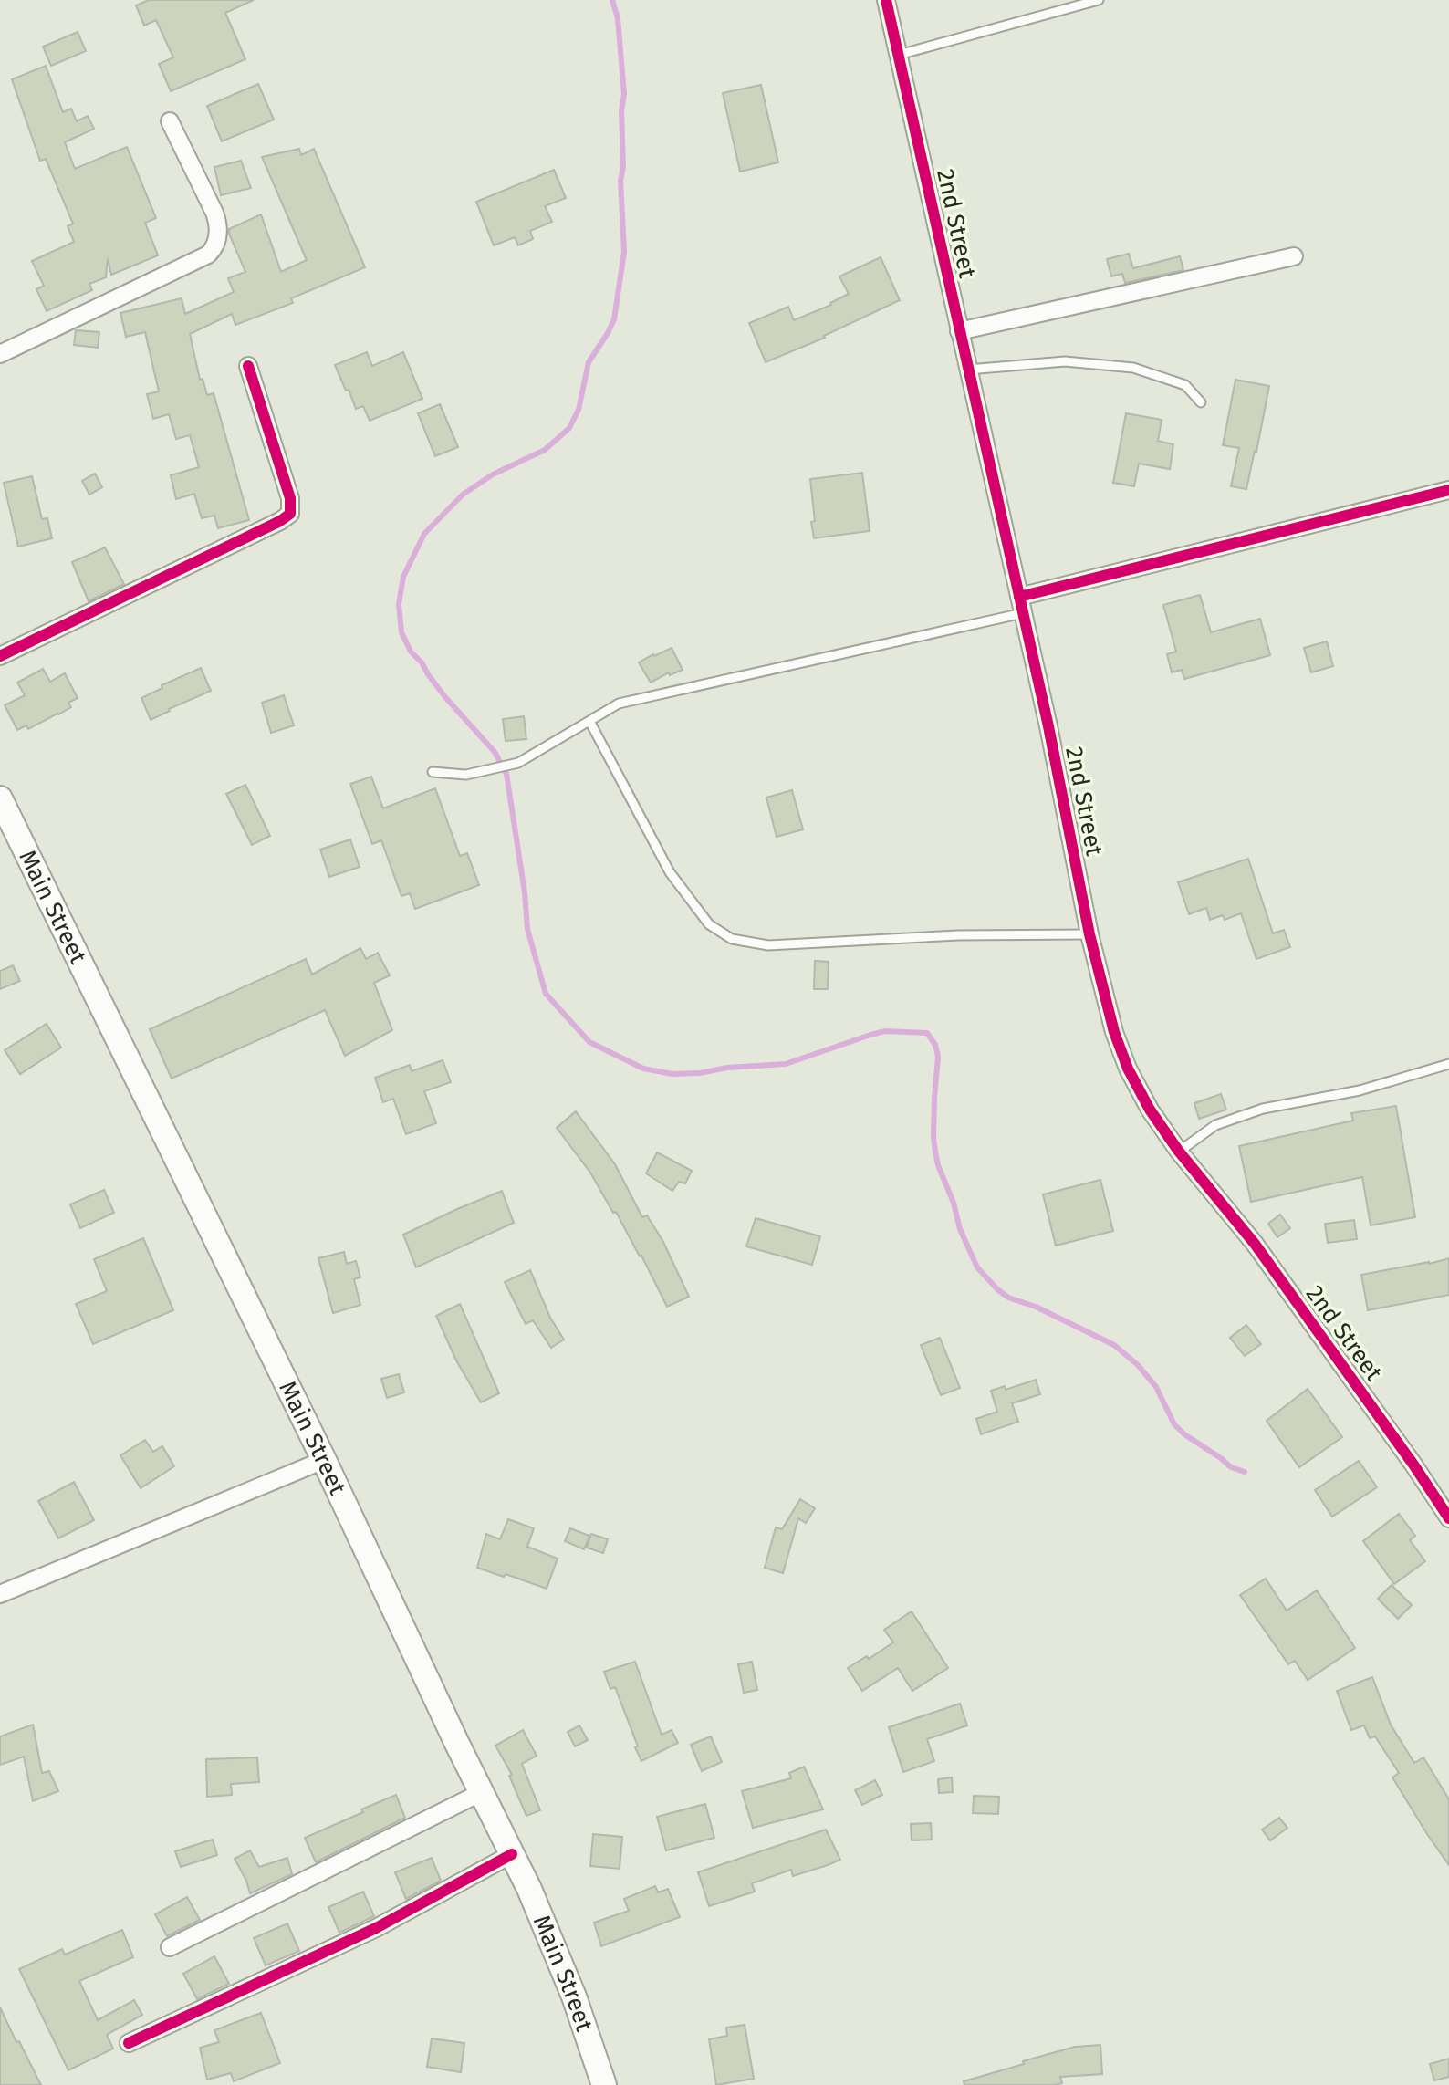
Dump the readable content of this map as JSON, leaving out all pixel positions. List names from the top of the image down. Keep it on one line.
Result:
{"streets":{"main road":["Main Street"],"street":["2nd Street"]}}
